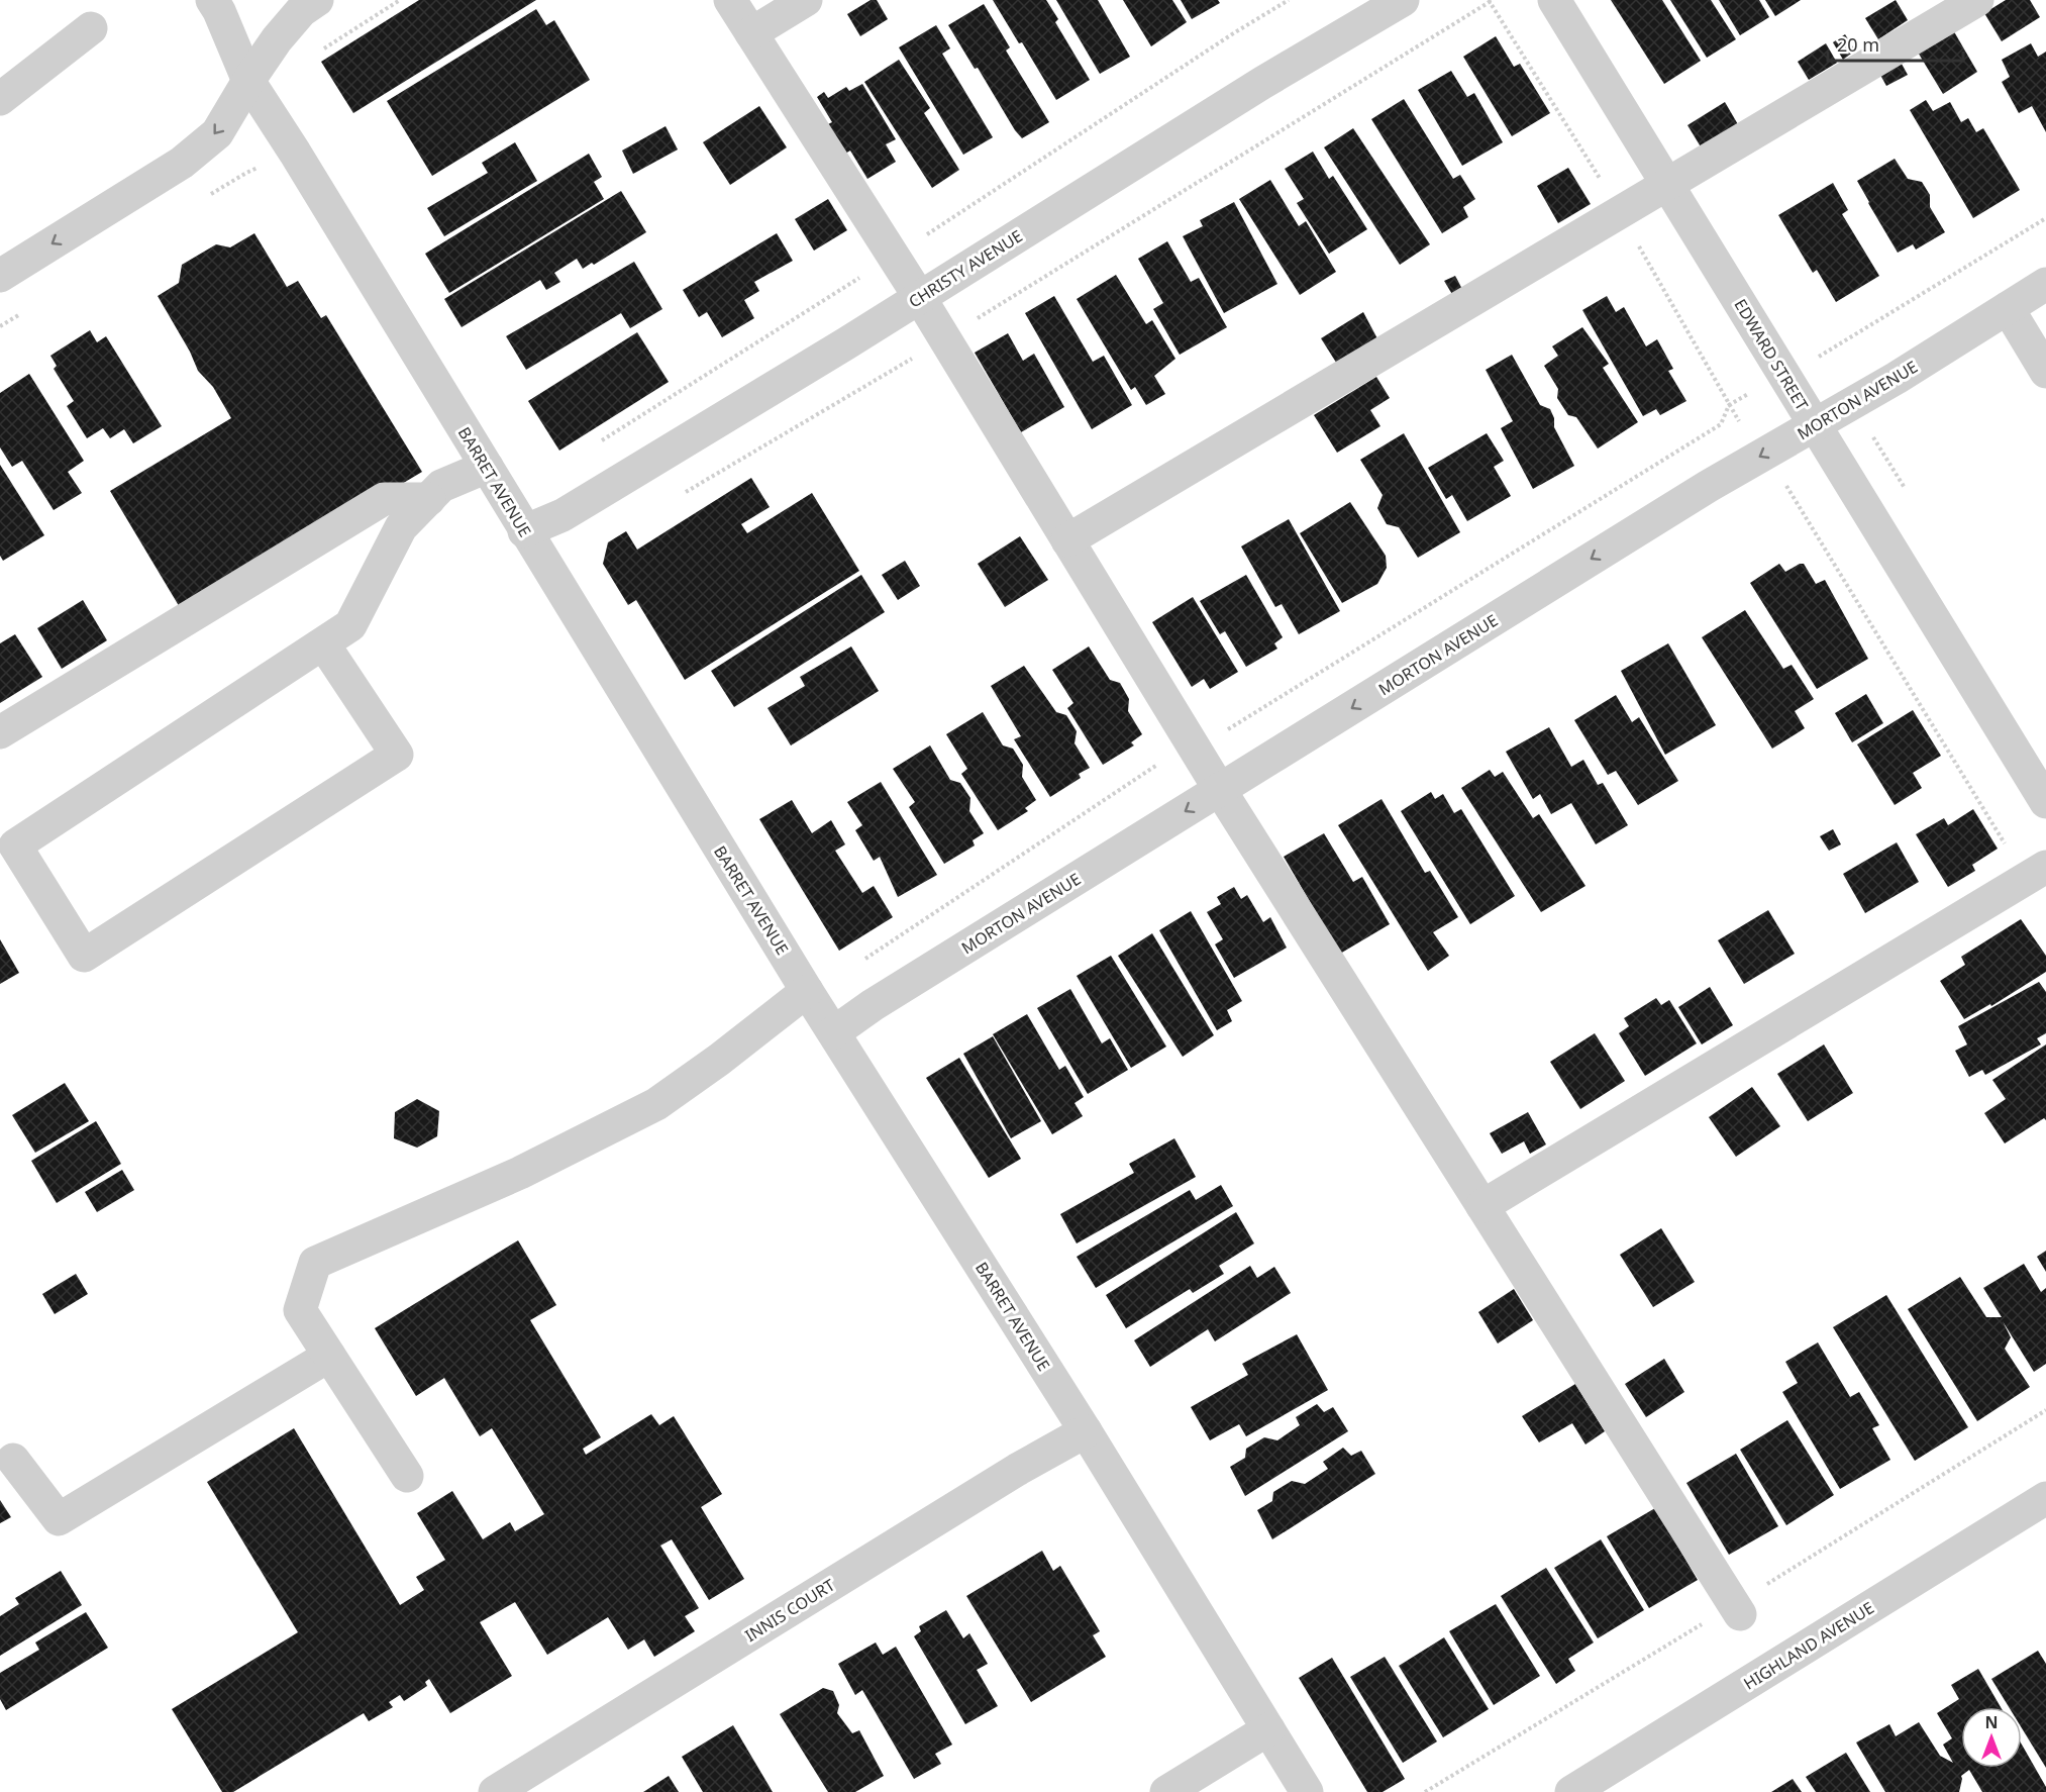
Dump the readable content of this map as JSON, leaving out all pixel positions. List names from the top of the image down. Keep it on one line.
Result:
{"streets":{"street":["CHRISTY AVENUE","EDWARD STREET","MORTON AVENUE","BARRET AVENUE","INNIS COURT","HIGHLAND AVENUE"]},"crossings":[["CHRISTY AVENUE","BARRET AVENUE"],["EDWARD STREET","MORTON AVENUE"],["MORTON AVENUE","BARRET AVENUE"],["BARRET AVENUE","INNIS COURT"]],"scale_bar":"20 m","north":"top"}
